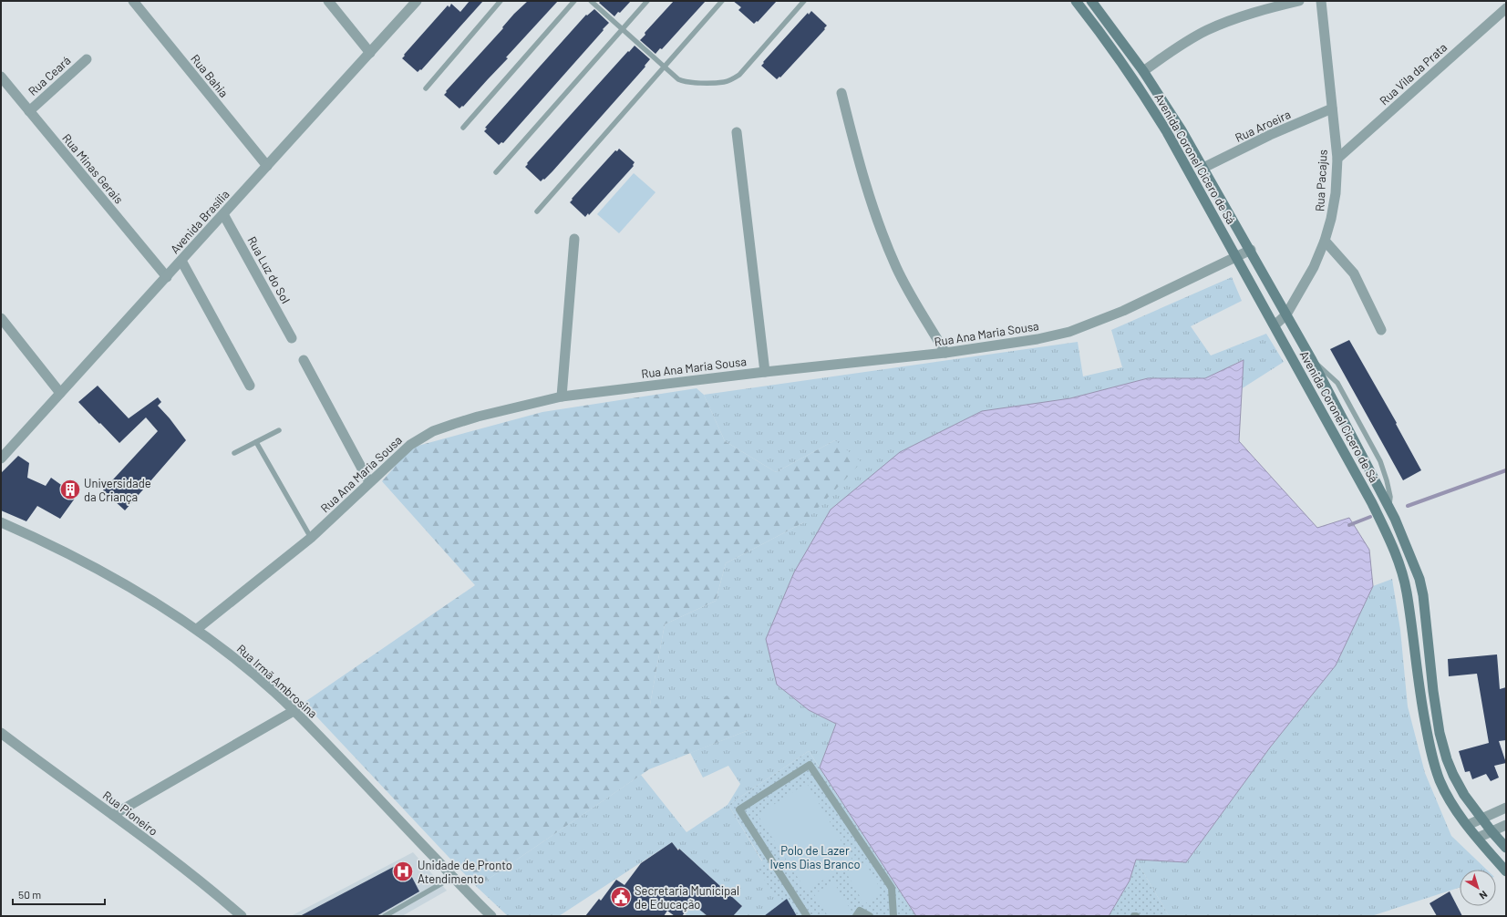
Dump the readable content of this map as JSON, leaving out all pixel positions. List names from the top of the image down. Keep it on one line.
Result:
{"streets":{"main road":["Avenida Coronel Cícero de Sá"],"street":["Rua Vila da Prata","Rua Ceará","Rua Bahia","Rua Aroeira","Rua Minas Gerais","Rua Pacajus","Avenida Brasília","Rua Luz do Sol","Rua Ana Maria Sousa","Rua Irmã Ambrosina","Rua Pioneiro"]},"crossings":[["Rua Vila da Prata","Rua Pacajus"],["Rua Ceará","Rua Minas Gerais"],["Rua Bahia","Avenida Brasília"],["Rua Aroeira","Avenida Coronel Cícero de Sá"],["Rua Aroeira","Rua Pacajus"],["Avenida Coronel Cícero de Sá","Rua Pacajus"],["Avenida Coronel Cícero de Sá","Rua Ana Maria Sousa"],["Rua Minas Gerais","Avenida Brasília"],["Avenida Brasília","Rua Luz do Sol"],["Rua Ana Maria Sousa","Rua Irmã Ambrosina"]],"parks":["Polo de Lazer Ivens Dias Branco"],"places":{"building":["Universidade da Criança"],"hospital":["Unidade de Pronto Atendimento"],"public building":["Secretaria Municipal de Educação"]},"scale_bar":"50 m","north":"bottom right"}
